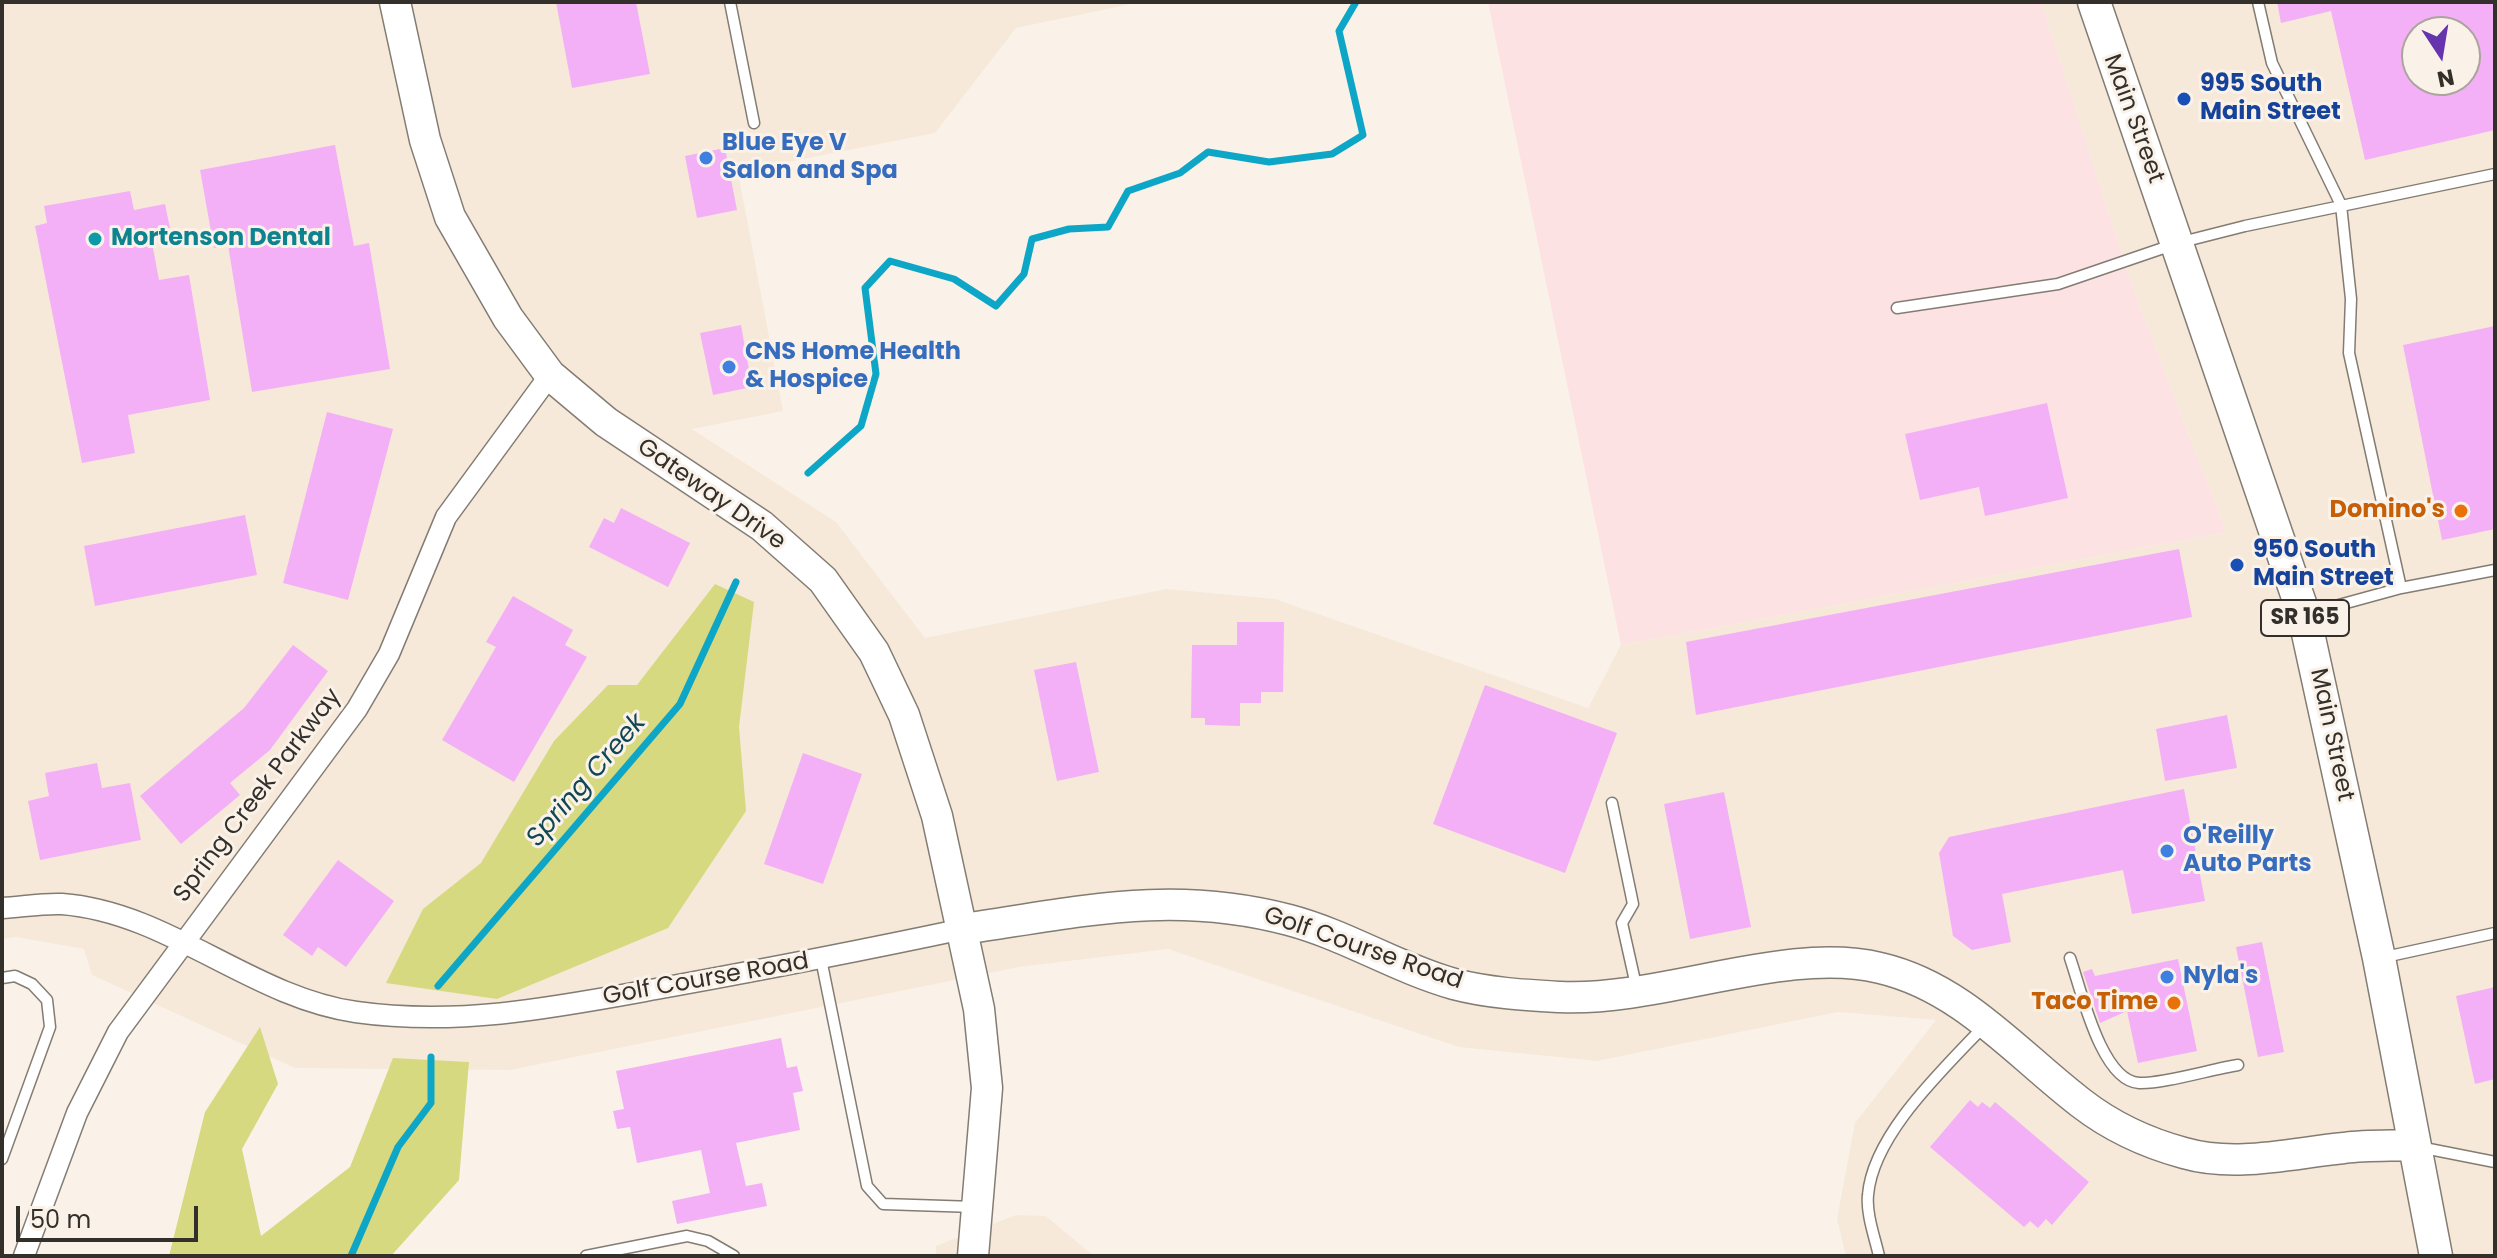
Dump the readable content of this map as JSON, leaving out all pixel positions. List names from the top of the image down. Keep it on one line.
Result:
{"streets":{"main road":["Main Street","SR 165"],"street":["Gateway Drive","Spring Creek Parkway","Golf Course Road"]},"crossings":[["Main Street","Golf Course Road"],["Gateway Drive","Spring Creek Parkway"],["Gateway Drive","Golf Course Road"],["Spring Creek Parkway","Golf Course Road"]],"water":["Spring Creek"],"places":["995 South Main Street","Blue Eye V Salon and Spa","Mortenson Dental","CNS Home Health & Hospice","Domino's","950 South Main Street","O'Reilly Auto Parts","Nyla's","Taco Time"],"scale_bar":"50 m","north":"bottom"}
